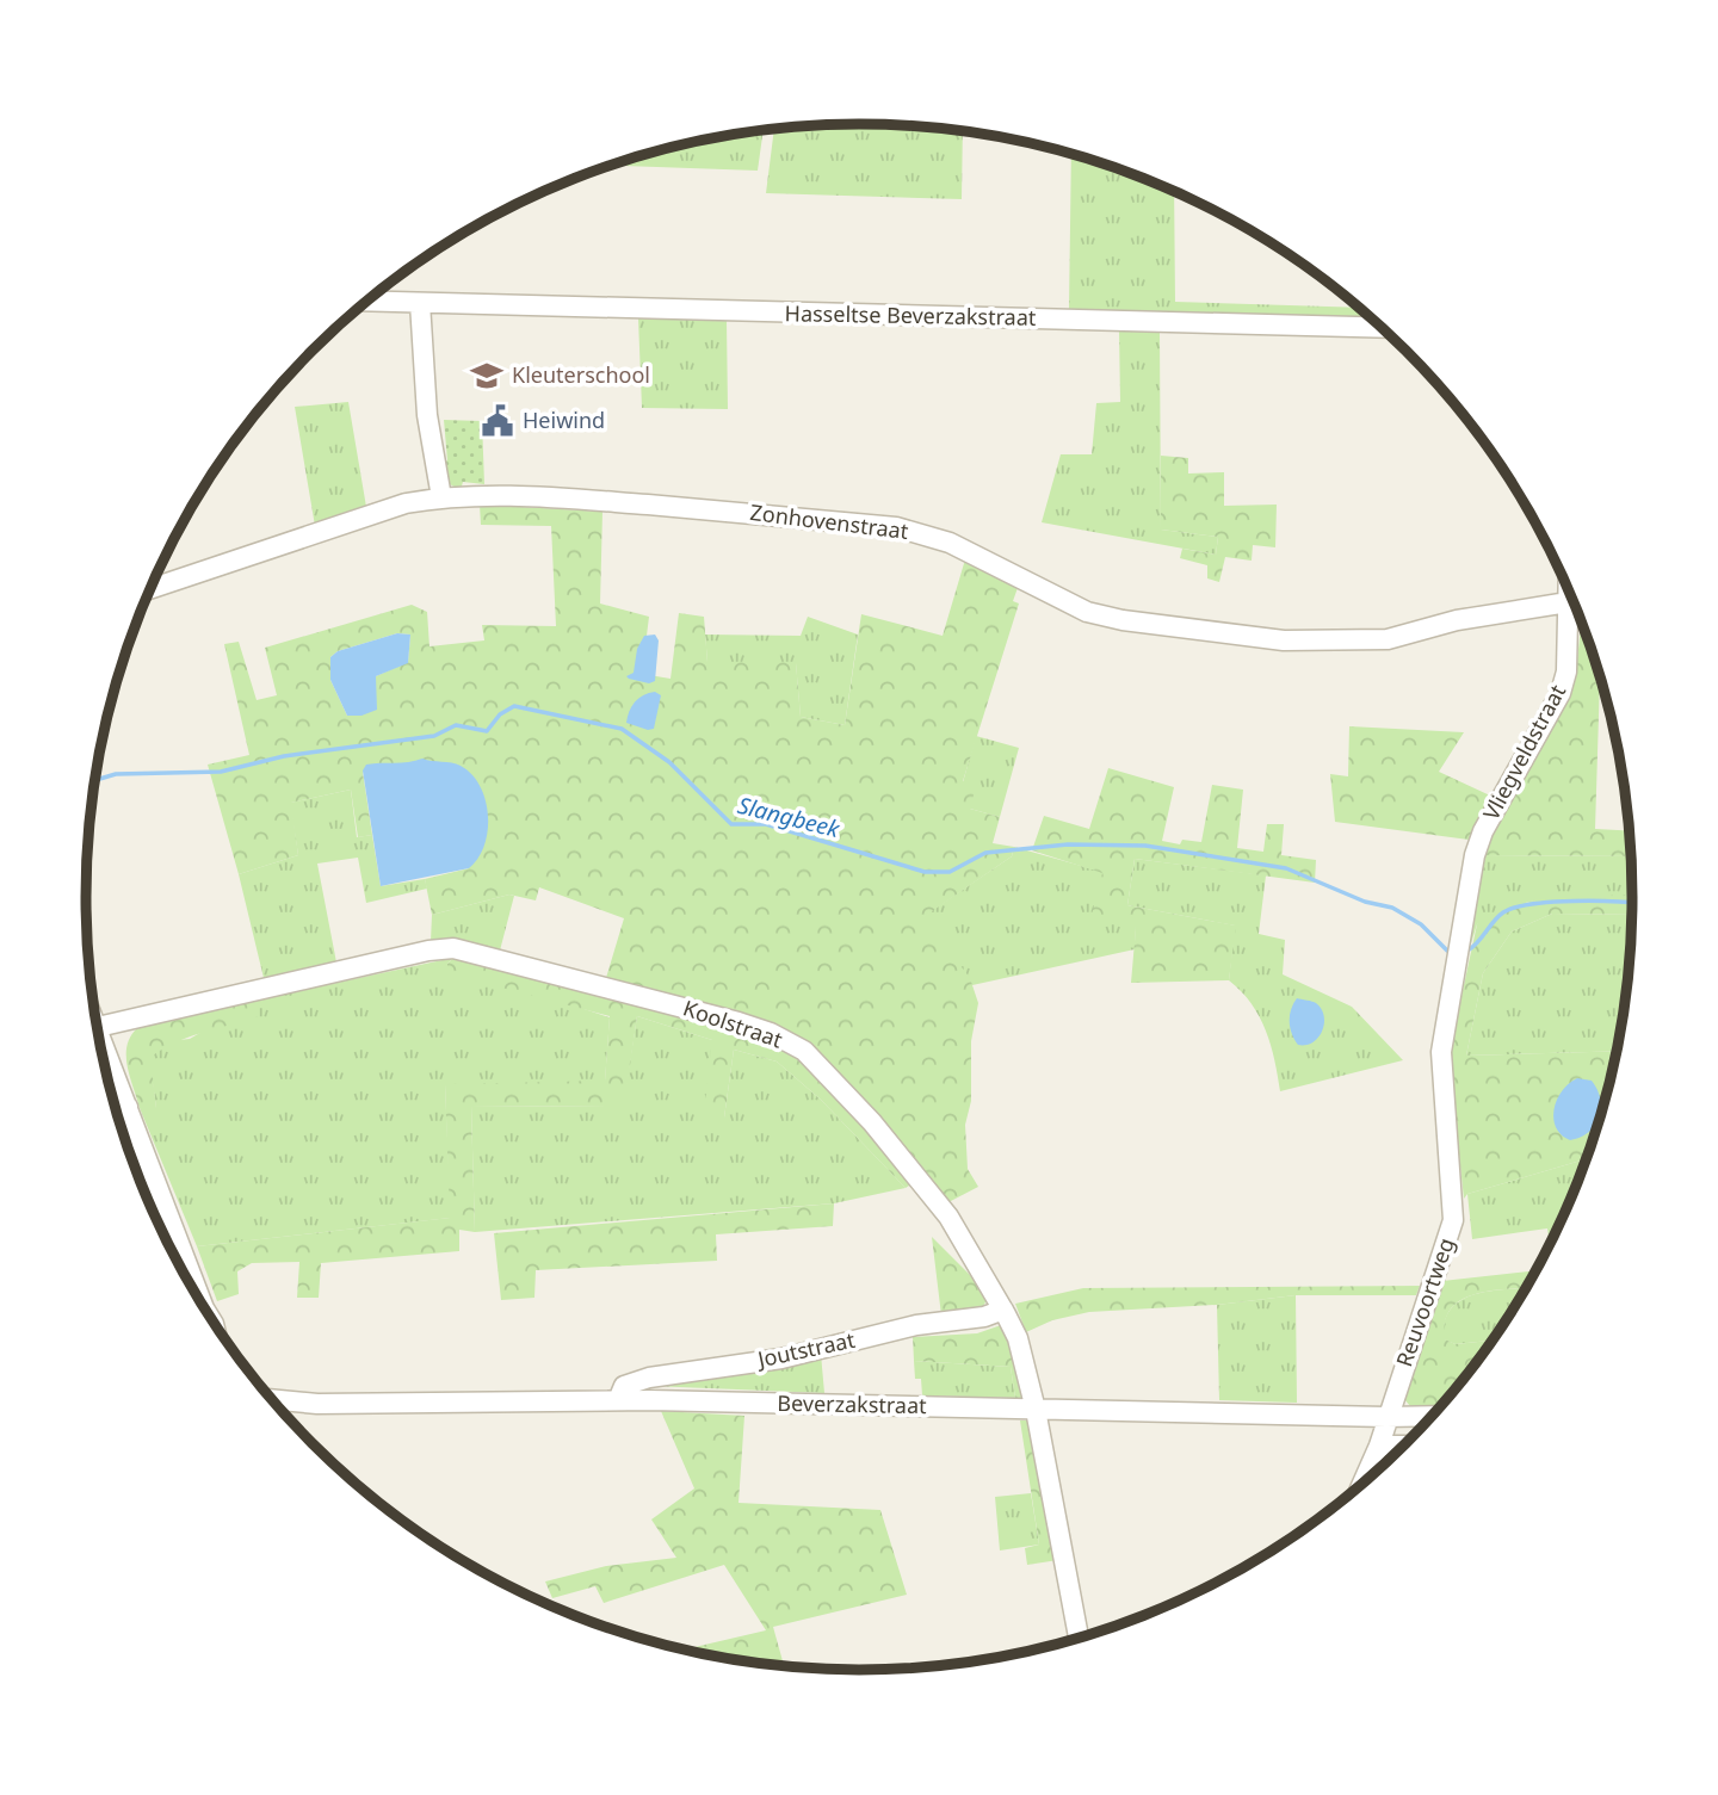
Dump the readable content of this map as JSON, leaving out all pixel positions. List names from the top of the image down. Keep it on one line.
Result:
{"streets":{"street":["Hasseltse Beverzakstraat","Zonhovenstraat","Vliegveldstraat","Koolstraat","Reuvoortweg","Joutstraat","Beverzakstraat"]},"crossings":[["Zonhovenstraat","Vliegveldstraat"],["Vliegveldstraat","Reuvoortweg"],["Koolstraat","Joutstraat"],["Koolstraat","Beverzakstraat"],["Reuvoortweg","Beverzakstraat"],["Joutstraat","Beverzakstraat"]],"water":["Slangbeek"],"places":{"school or university":["Kleuterschool"],"public building":["Heiwind"]}}
